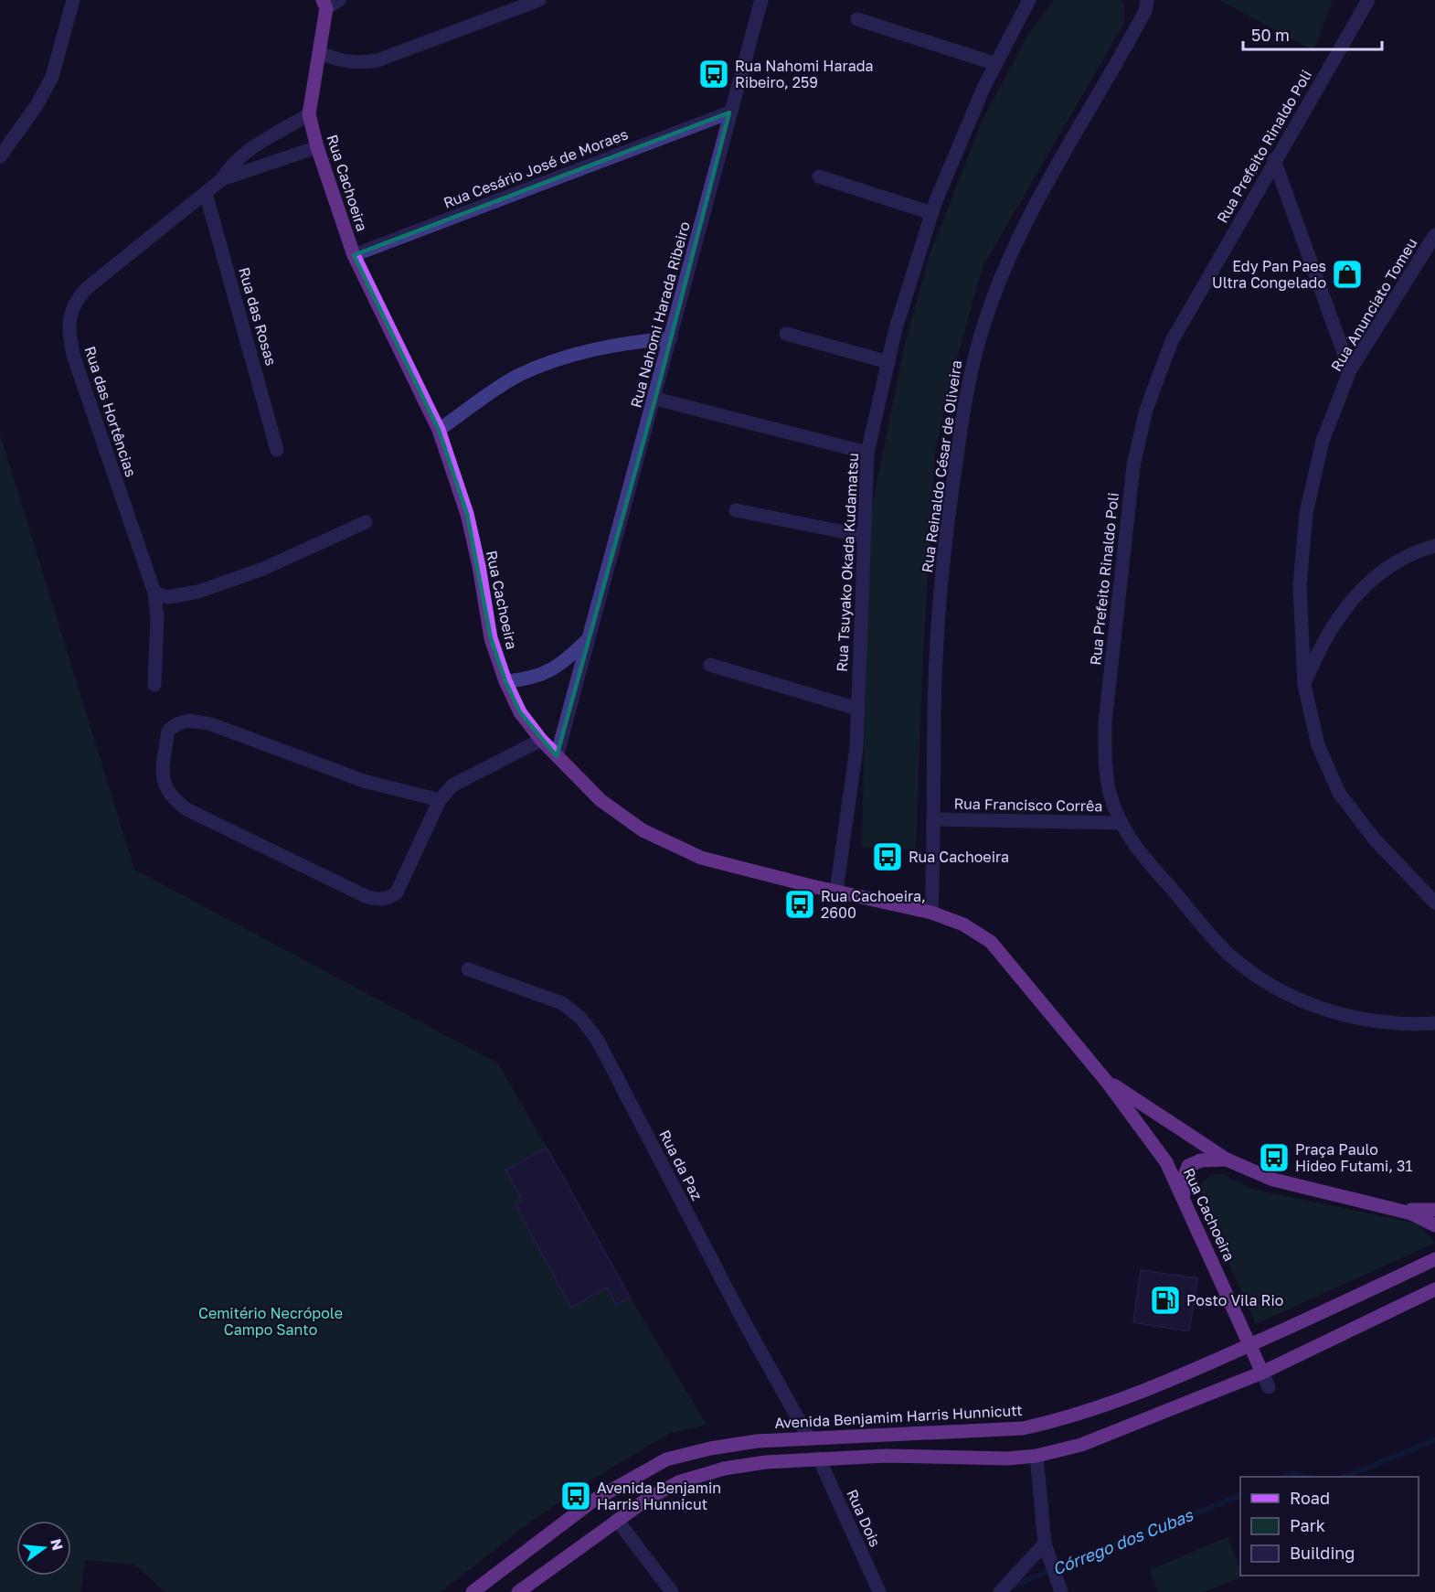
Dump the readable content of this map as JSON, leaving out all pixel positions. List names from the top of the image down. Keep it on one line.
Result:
{"streets":{"main road":["Rua Cachoeira","Avenida Benjamim Harris Hunnicutt"],"street":["Rua Prefeito Rinaldo Poli","Rua Cesário José de Moraes","Rua Anunciato Tomeu","Rua Nahomi Harada Ribeiro","Rua das Rosas","Rua das Hortências","Rua Reinaldo César de Oliveira","Rua Tsuyako Okada Kudamatsu","Rua Francisco Corrêa","Rua da Paz","Rua Dois"]},"crossings":[["Rua Prefeito Rinaldo Poli","Rua Francisco Corrêa"],["Rua Cesário José de Moraes","Rua Cachoeira"],["Rua Cesário José de Moraes","Rua Nahomi Harada Ribeiro"],["Rua Cachoeira","Rua Nahomi Harada Ribeiro"],["Rua Cachoeira","Rua das Hortências"],["Rua Cachoeira","Rua Reinaldo César de Oliveira"],["Rua Cachoeira","Rua Tsuyako Okada Kudamatsu"],["Rua Cachoeira","Avenida Benjamim Harris Hunnicutt"],["Rua das Rosas","Rua das Hortências"],["Rua Reinaldo César de Oliveira","Rua Francisco Corrêa"],["Rua da Paz","Avenida Benjamim Harris Hunnicutt"]],"water":["Córrego dos Cubas"],"parks":["Cemitério Necrópole Campo Santo"],"places":{"bus stop":["Rua Nahomi Harada Ribeiro, 259","Rua Cachoeira","Rua Cachoeira, 2600","Praça Paulo Hideo Futami, 31","Avenida Benjamin Harris Hunnicut"],"shop":["Edy Pan Paes Ultra Congelado"],"fuel station":["Posto Vila Rio"]},"legend":["Road","Park","Building"],"scale_bar":"50 m","north":"right"}
